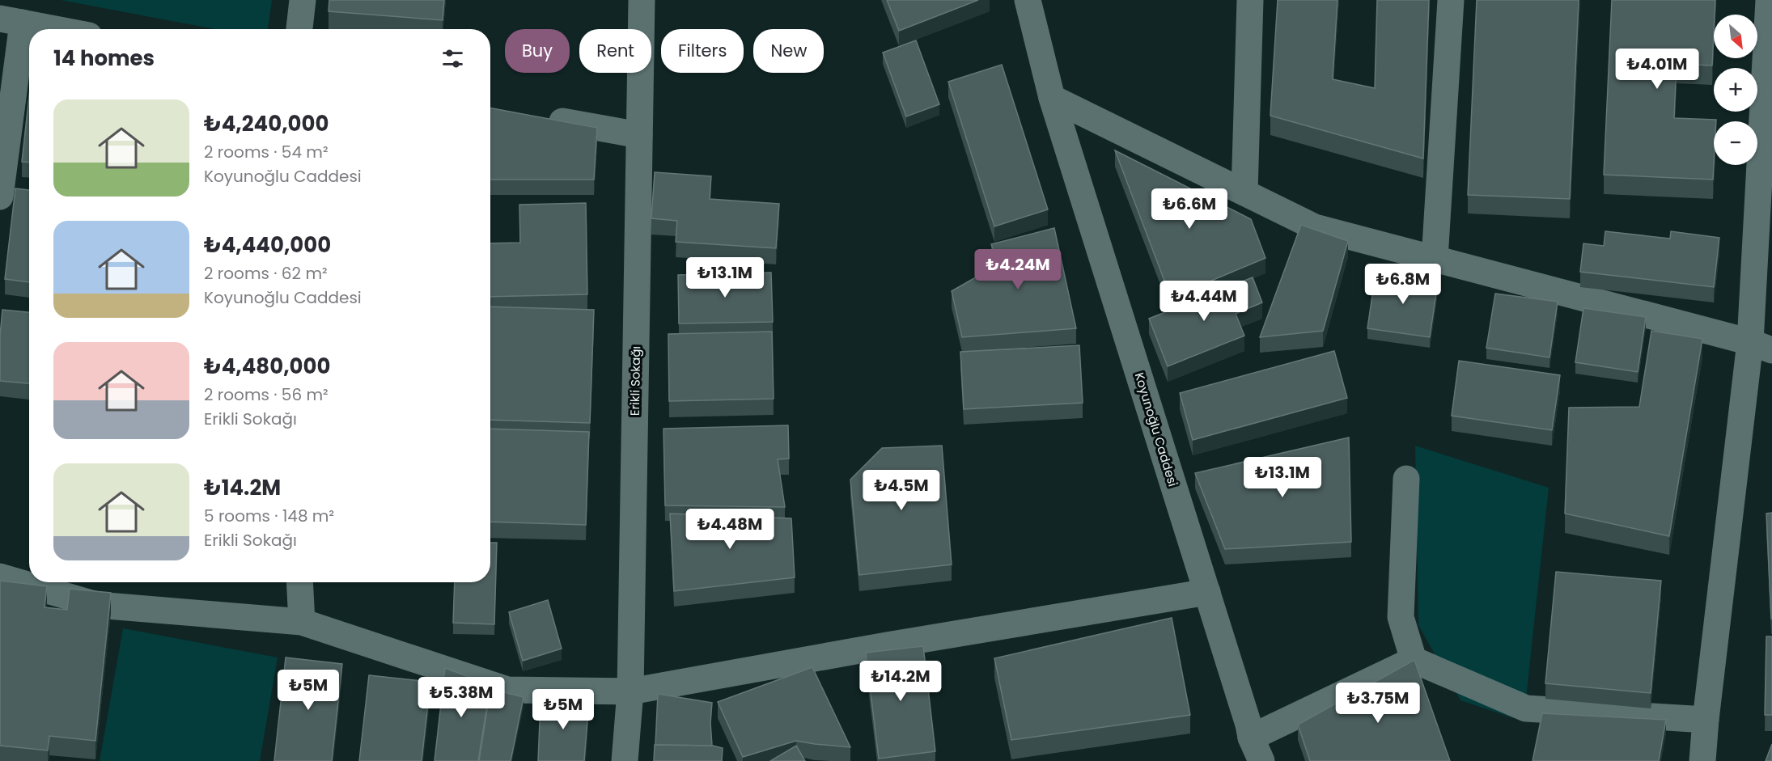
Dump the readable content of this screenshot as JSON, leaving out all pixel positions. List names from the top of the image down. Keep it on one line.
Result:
{"streets":{"street":["Erikli Sokağı","Koyunoğlu Caddesi"]},"north":"bottom right","page":{"map_buttons":["+","−"],"chip":["Buy","Rent","Filters","New"],"heading":"14 homes","price":["₺4.01M","₺6.6M","₺4.24M","₺13.1M","₺6.8M","₺4.44M","₺13.1M","₺4.5M","₺4.48M","₺14.2M","₺5M","₺5.38M","₺3.75M","₺5M"],"list":[{"name":"₺4,240,000","note":"2 rooms · 54 m² · Koyunoğlu Caddesi"},{"name":"₺4,440,000","note":"2 rooms · 62 m² · Koyunoğlu Caddesi"},{"name":"₺4,480,000","note":"2 rooms · 56 m² · Erikli Sokağı"},{"name":"₺14.2M","note":"5 rooms · 148 m² · Erikli Sokağı"}]}}
